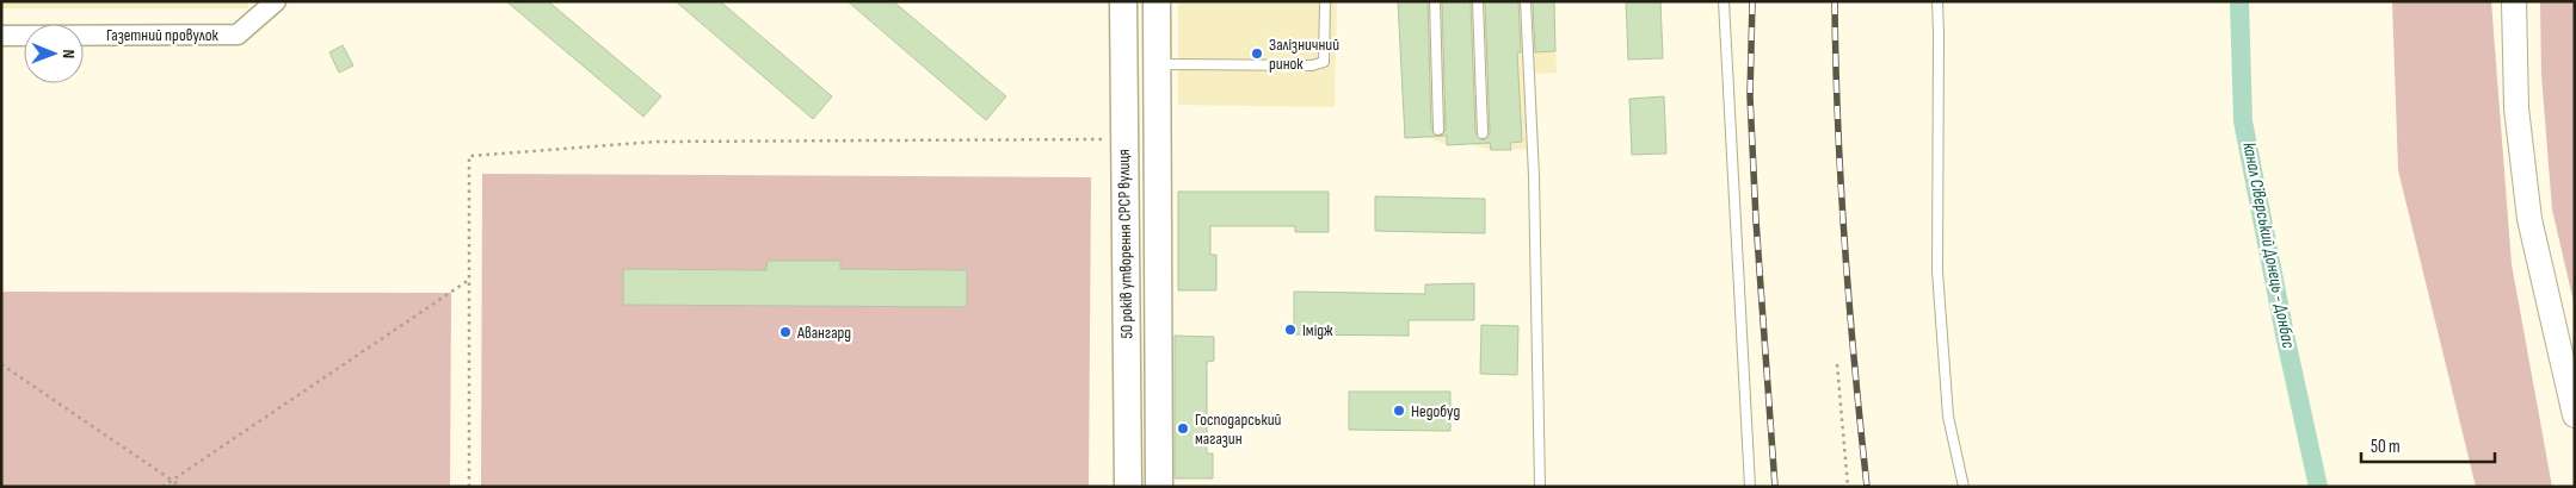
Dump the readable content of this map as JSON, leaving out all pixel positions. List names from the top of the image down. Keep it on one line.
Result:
{"streets":{"main road":["50 років утворення СРСР вулиця"],"street":["Газетний провулок"]},"water":["канал Сіверський Донець - Донбас"],"places":["Залізничний ринок","Імідж","Авангард","Недобуд","Господарський магазин"],"scale_bar":"50 m","north":"right"}
